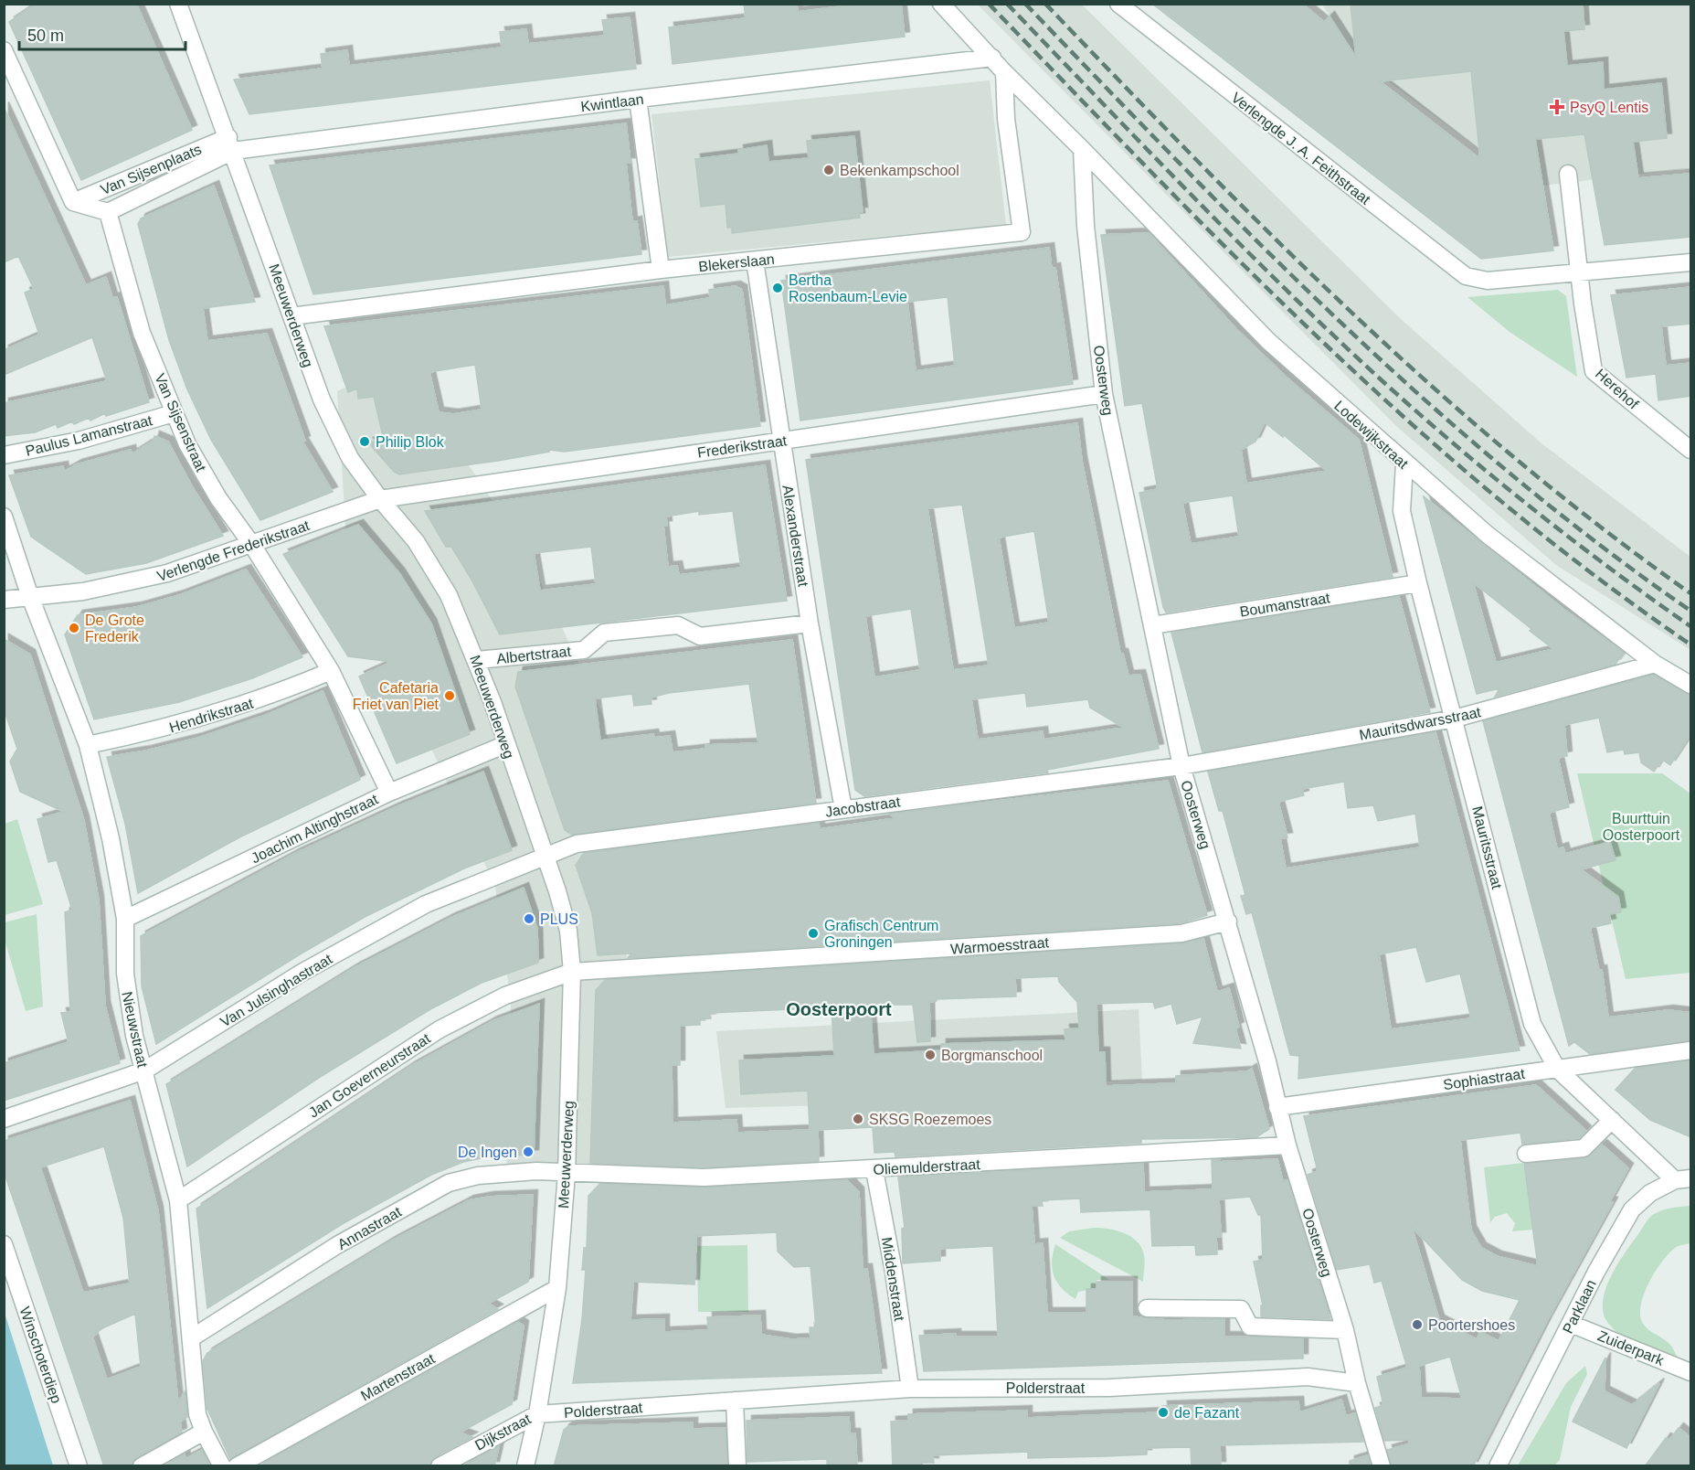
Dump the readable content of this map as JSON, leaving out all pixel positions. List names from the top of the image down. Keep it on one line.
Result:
{"streets":{"street":["Kwintlaan","Verlengde J. A. Feithstraat","Van Sijsenplaats","Blekerslaan","Meeuwerderweg","Oosterweg","Herehof","Van Sijsenstraat","Lodewijkstraat","Paulus Lamanstraat","Frederikstraat","Alexanderstraat","Verlengde Frederikstraat","Boumanstraat","Albertstraat","Hendrikstraat","Mauritsdwarsstraat","Jacobstraat","Joachim Altinghstraat","Mauritsstraat","Warmoesstraat","Van Julsinghastraat","Nieuwstraat","Jan Goeverneurstraat","Sophiastraat","Oliemulderstraat","Annastraat","Middenstraat","Parklaan","Zuiderpark","Winschoterdiep","Martenstraat","Polderstraat","Dijkstraat"]},"crossings":[["Kwintlaan","Van Sijsenplaats"],["Kwintlaan","Meeuwerderweg"],["Kwintlaan","Lodewijkstraat"],["Verlengde J. A. Feithstraat","Herehof"],["Van Sijsenplaats","Meeuwerderweg"],["Van Sijsenplaats","Van Sijsenstraat"],["Blekerslaan","Meeuwerderweg"],["Blekerslaan","Lodewijkstraat"],["Blekerslaan","Alexanderstraat"],["Meeuwerderweg","Frederikstraat"],["Meeuwerderweg","Verlengde Frederikstraat"],["Meeuwerderweg","Albertstraat"],["Meeuwerderweg","Jacobstraat"],["Meeuwerderweg","Joachim Altinghstraat"],["Meeuwerderweg","Warmoesstraat"],["Meeuwerderweg","Van Julsinghastraat"],["Meeuwerderweg","Jan Goeverneurstraat"],["Meeuwerderweg","Oliemulderstraat"],["Meeuwerderweg","Annastraat"],["Meeuwerderweg","Martenstraat"],["Meeuwerderweg","Polderstraat"],["Meeuwerderweg","Dijkstraat"],["Oosterweg","Lodewijkstraat"],["Oosterweg","Frederikstraat"],["Oosterweg","Boumanstraat"],["Oosterweg","Mauritsdwarsstraat"],["Oosterweg","Jacobstraat"],["Oosterweg","Warmoesstraat"],["Oosterweg","Sophiastraat"],["Oosterweg","Oliemulderstraat"],["Oosterweg","Polderstraat"],["Van Sijsenstraat","Paulus Lamanstraat"],["Van Sijsenstraat","Verlengde Frederikstraat"],["Van Sijsenstraat","Hendrikstraat"],["Van Sijsenstraat","Joachim Altinghstraat"],["Lodewijkstraat","Mauritsdwarsstraat"],["Lodewijkstraat","Mauritsstraat"],["Frederikstraat","Alexanderstraat"],["Frederikstraat","Verlengde Frederikstraat"],["Alexanderstraat","Albertstraat"],["Alexanderstraat","Jacobstraat"],["Verlengde Frederikstraat","Nieuwstraat"],["Boumanstraat","Mauritsstraat"],["Hendrikstraat","Nieuwstraat"],["Mauritsdwarsstraat","Jacobstraat"],["Mauritsdwarsstraat","Mauritsstraat"],["Jacobstraat","Van Julsinghastraat"],["Joachim Altinghstraat","Nieuwstraat"],["Mauritsstraat","Sophiastraat"],["Mauritsstraat","Parklaan"],["Warmoesstraat","Jan Goeverneurstraat"],["Van Julsinghastraat","Nieuwstraat"],["Nieuwstraat","Jan Goeverneurstraat"],["Nieuwstraat","Annastraat"],["Oliemulderstraat","Annastraat"],["Oliemulderstraat","Middenstraat"],["Middenstraat","Polderstraat"],["Parklaan","Zuiderpark"],["Polderstraat","Dijkstraat"]],"districts":["Oosterpoort"],"parks":["Buurttuin Oosterpoort"],"places":{"health":["PsyQ Lentis"],"other":["Bekenkampschool","Bertha Rosenbaum-Levie","Philip Blok","De Grote Frederik","Cafetaria Friet van Piet","PLUS","Grafisch Centrum Groningen","Borgmanschool","SKSG Roezemoes","De Ingen","Poortershoes","de Fazant"]},"scale_bar":"50 m"}
